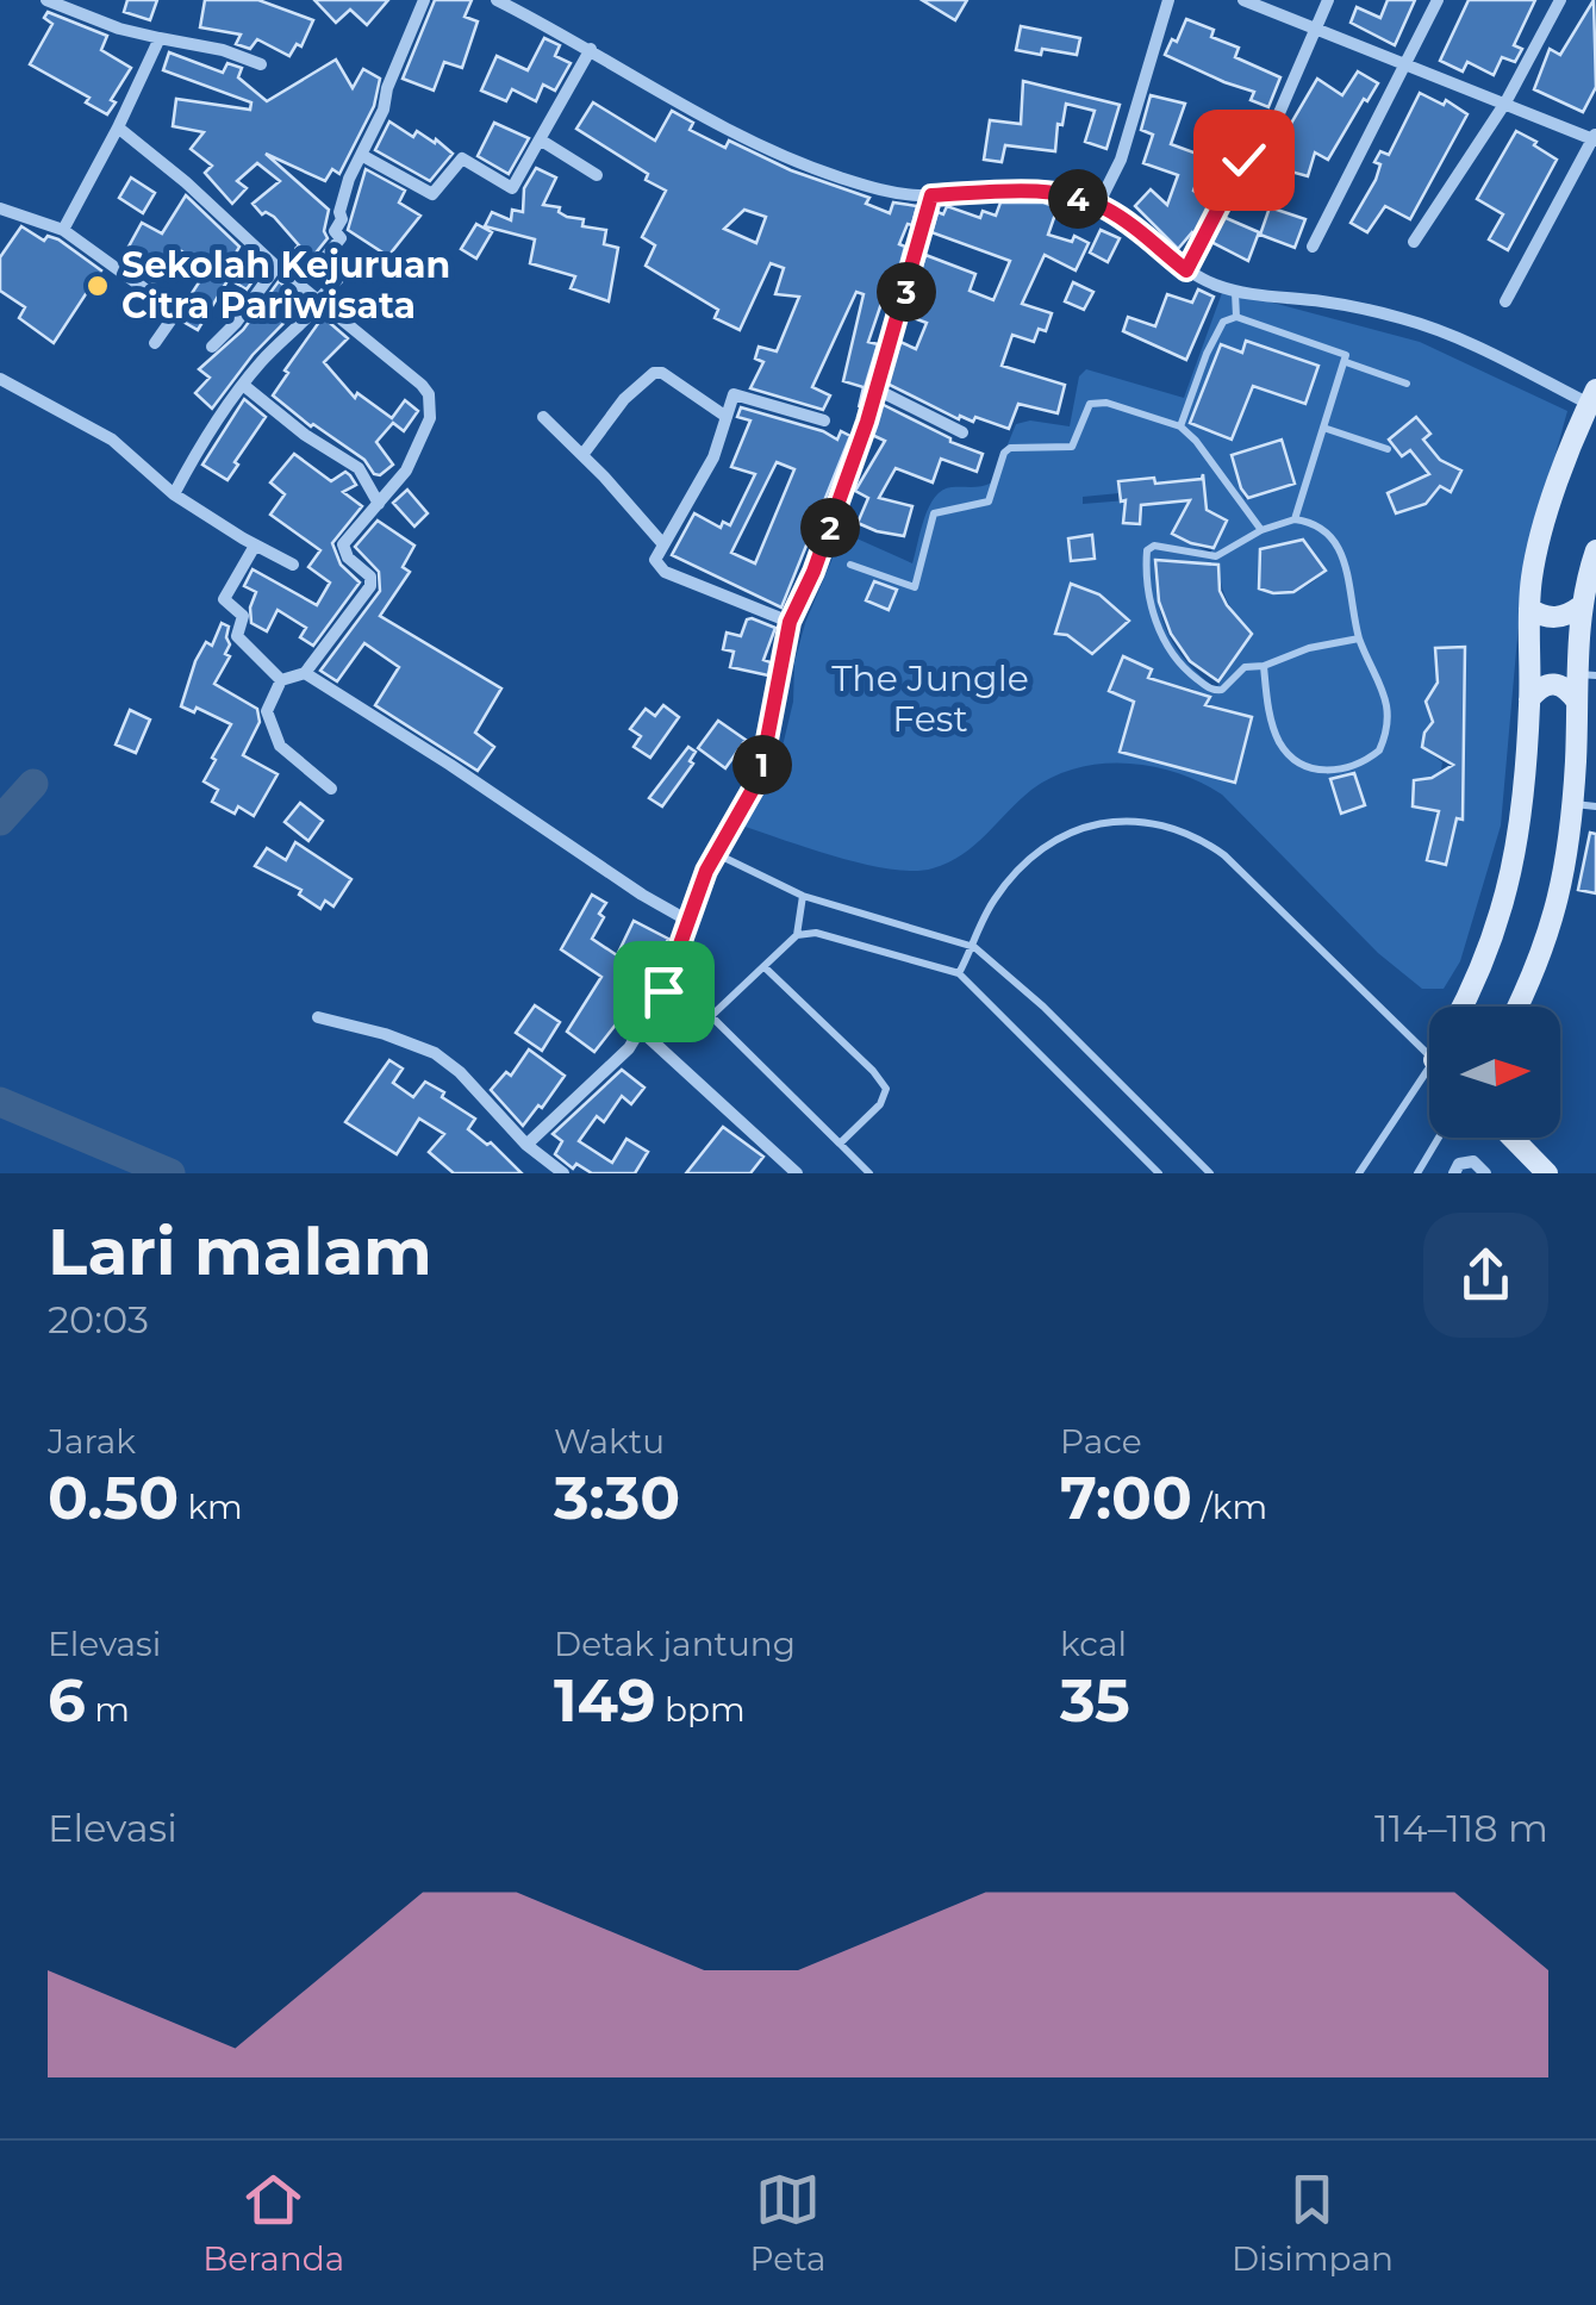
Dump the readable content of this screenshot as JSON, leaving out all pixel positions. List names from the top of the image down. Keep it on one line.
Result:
{"parks":["The Jungle Fest"],"places":["Sekolah Kejuruan Citra Pariwisata"],"north":"right","page":{"pins":["4","3","2","1"],"heading":["Lari malam","20:03"],"stats":[["Jarak","0.50 km"],["Waktu","3:30"],["Pace","7:00 /km"],["Elevasi","6 m"],["Detak jantung","149 bpm"],["kcal","35"]],"chart":["Elevasi","114–118 m"],"tabs":["Beranda","Peta","Disimpan"]}}
